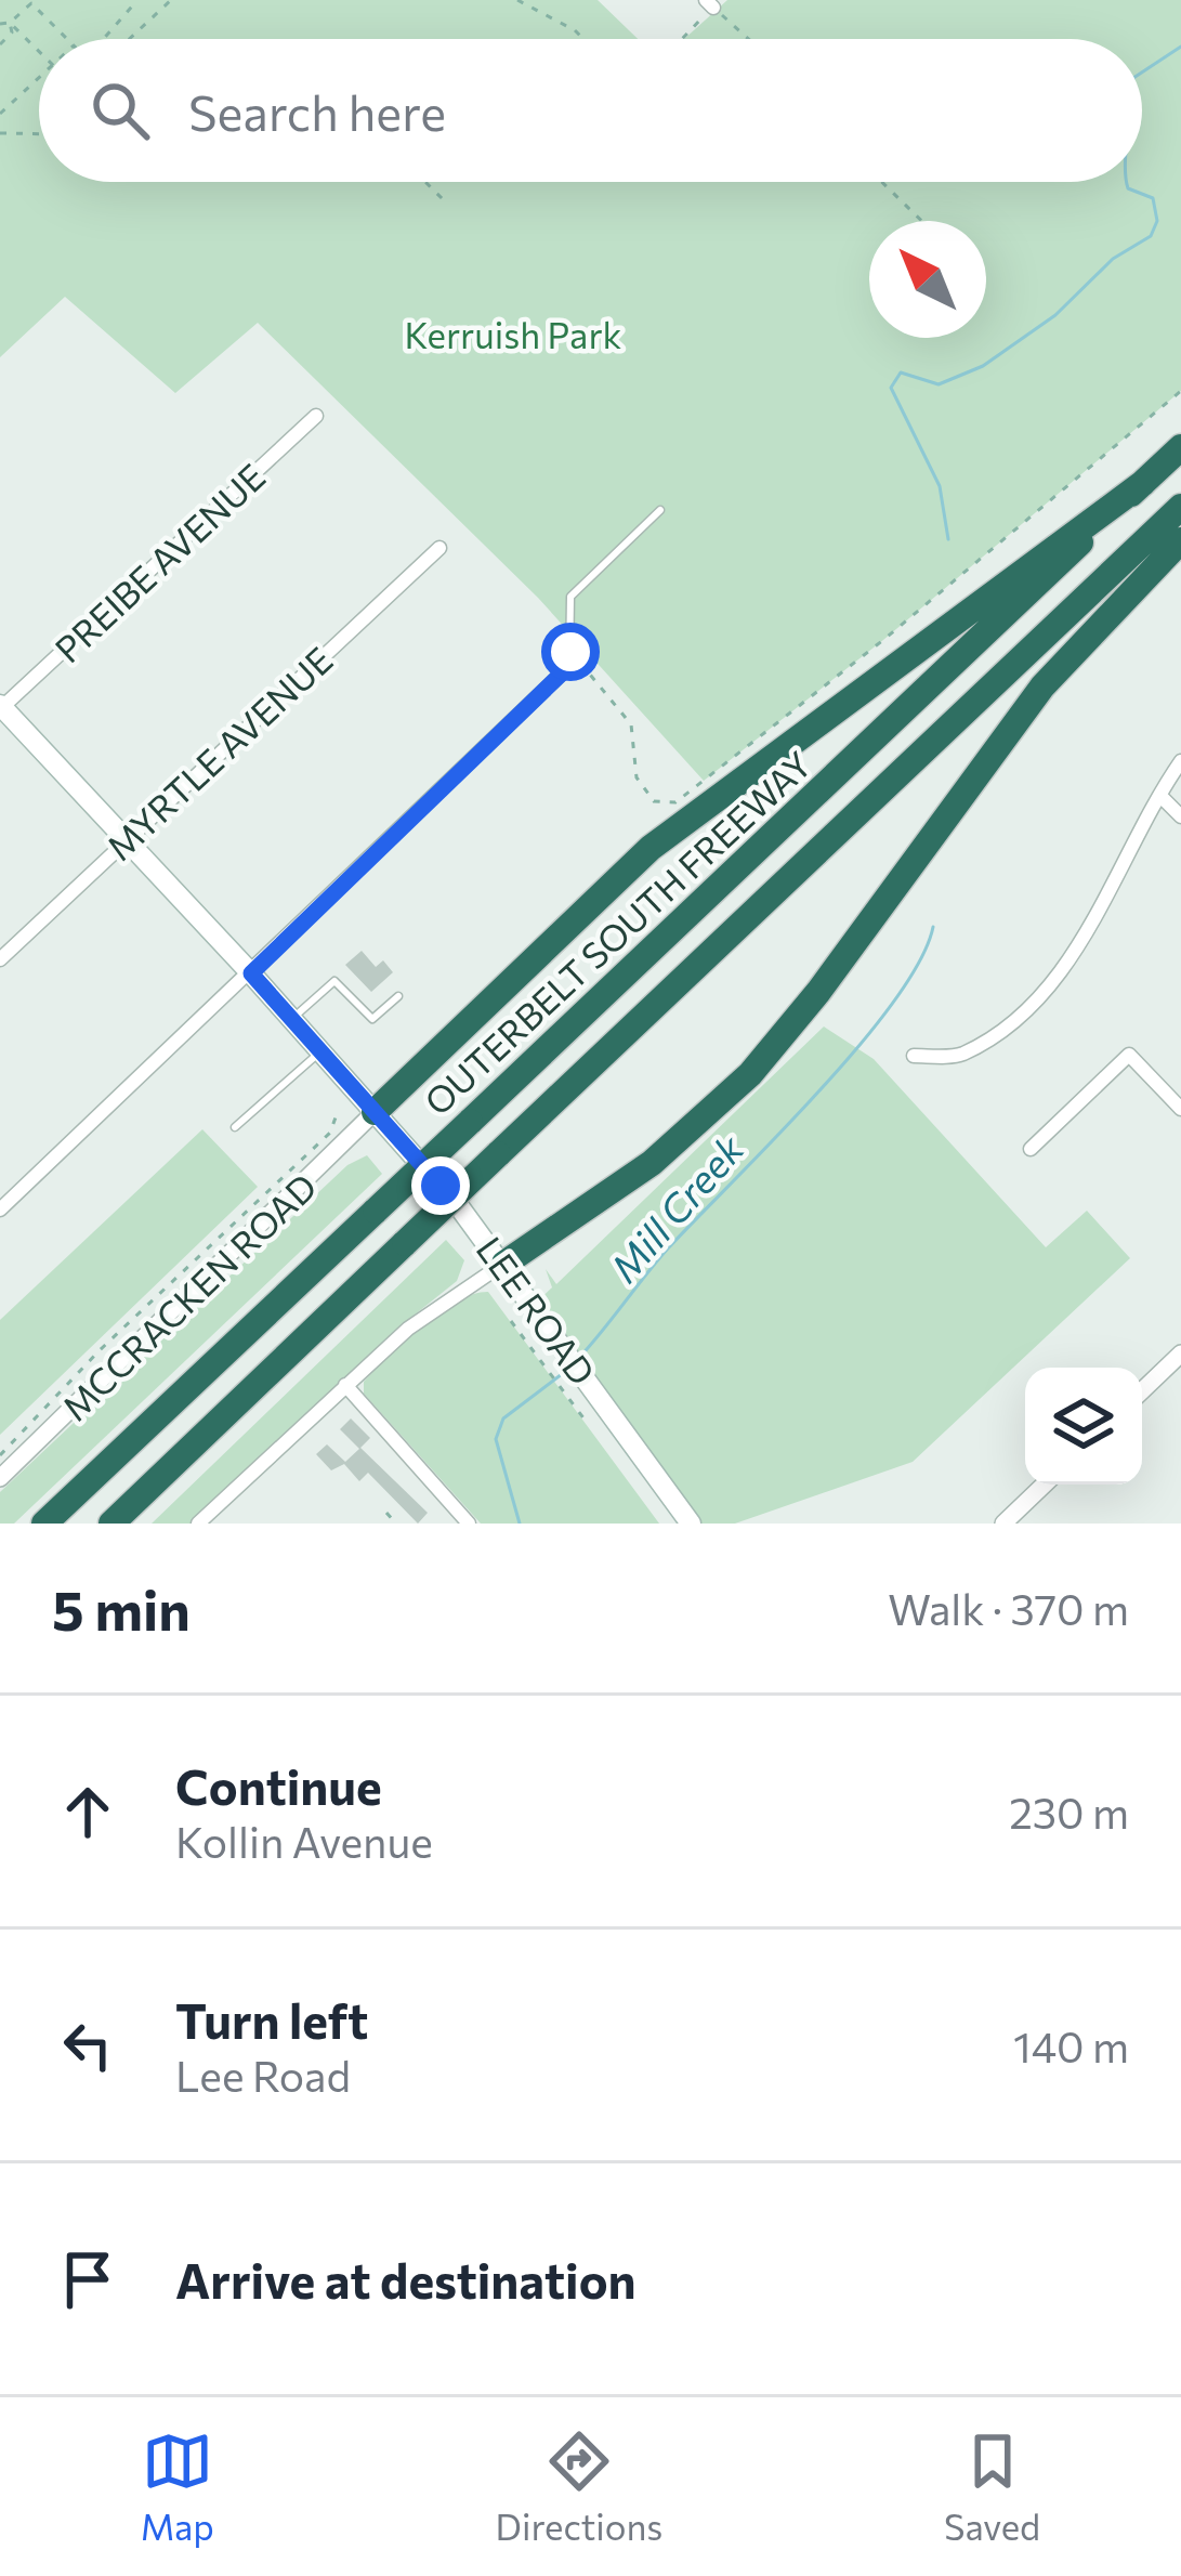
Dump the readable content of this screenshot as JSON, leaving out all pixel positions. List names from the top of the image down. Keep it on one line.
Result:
{"streets":{"highway":["OUTERBELT SOUTH FREEWAY"],"main road":["LEE ROAD"],"street":["PREIBE AVENUE","MYRTLE AVENUE","MCCRACKEN ROAD"]},"crossings":[["PREIBE AVENUE","LEE ROAD"],["MYRTLE AVENUE","LEE ROAD"],["MCCRACKEN ROAD","LEE ROAD"]],"water":["Mill Creek"],"parks":["Kerruish Park"],"north":"top left","page":{"search":"Search here","heading":["5 min","Walk · 370 m"],"list":[["Continue","Kollin Avenue","230 m"],["Turn left","Lee Road","140 m"],"Arrive at destination"],"nav":["Map","Directions","Saved"]}}
